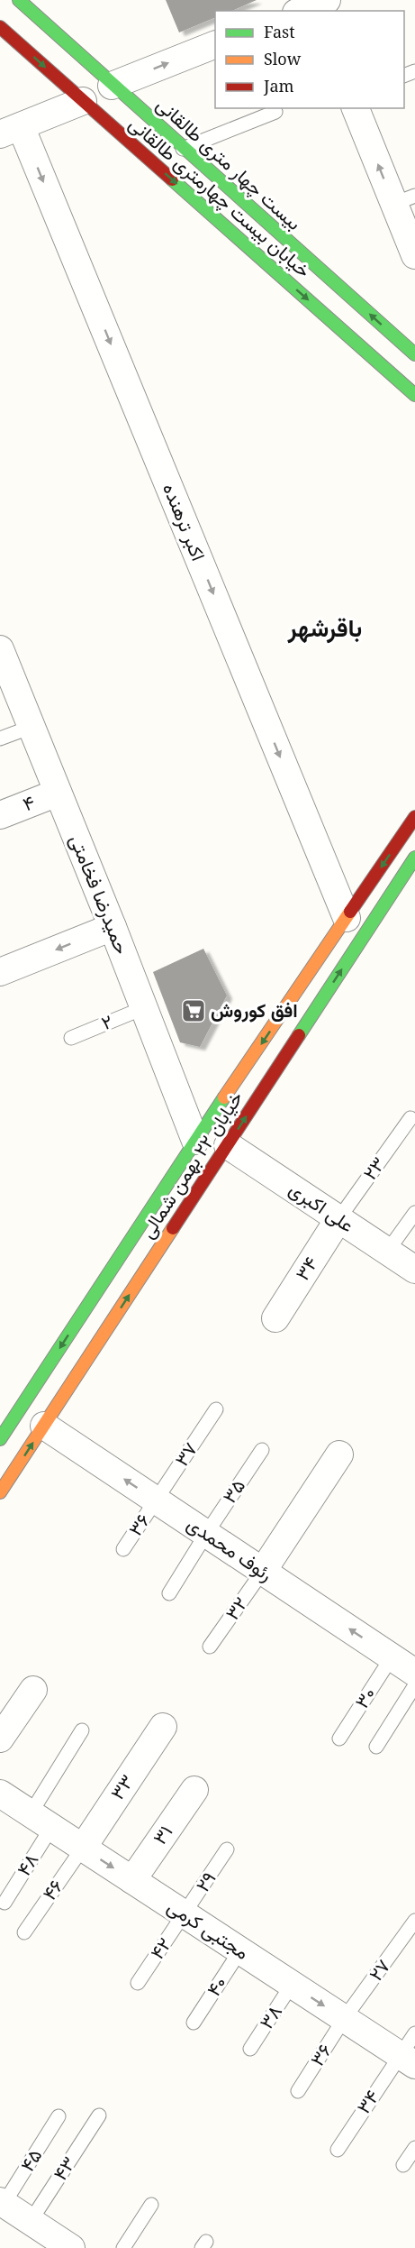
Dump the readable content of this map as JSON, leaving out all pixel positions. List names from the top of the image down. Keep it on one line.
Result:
{"streets":{"street":["بیست چهار متری طالقانی","خیابان بیست چهارمتری طالقانی","اکبر ترهنده","۴","حمیدرضا فخامتی","خیابان ۲۲ بهمن شمالی","علی اکبری","۳۴","رئوف محمدی","۳۳","۳۱","مجتبی کرمی"],"lane":["۲","۲۳","۳۷","۳۵","۳۶","۳۲","۳۰","۴۸","۲۹","۴۶","۴۲","۲۷","۴۰","۳۸","۴۵","۴۳"]},"crossings":[["اکبر ترهنده","خیابان ۲۲ بهمن شمالی"],["۴","حمیدرضا فخامتی"],["حمیدرضا فخامتی","۲"],["حمیدرضا فخامتی","خیابان ۲۲ بهمن شمالی"],["خیابان ۲۲ بهمن شمالی","علی اکبری"],["خیابان ۲۲ بهمن شمالی","رئوف محمدی"],["۲۳","علی اکبری"],["۲۳","۳۴"],["علی اکبری","۳۴"],["۳۴","مجتبی کرمی"],["۳۷","۳۶"],["۳۷","رئوف محمدی"],["۳۵","رئوف محمدی"],["۳۶","رئوف محمدی"],["۳۶","مجتبی کرمی"],["۳۶","۲۷"],["رئوف محمدی","۳۲"],["رئوف محمدی","۳۰"],["۳۳","۴۶"],["۳۳","مجتبی کرمی"],["۳۱","مجتبی کرمی"],["۴۸","مجتبی کرمی"],["۲۹","مجتبی کرمی"],["۲۹","۴۲"],["۴۶","مجتبی کرمی"],["مجتبی کرمی","۴۲"],["مجتبی کرمی","۲۷"],["مجتبی کرمی","۴۰"],["مجتبی کرمی","۳۸"]],"one_way":["بیست چهار متری طالقانی","خیابان بیست چهارمتری طالقانی","اکبر ترهنده","رئوف محمدی"],"districts":["باقرشهر"],"places":{"supermarket":["افق کوروش"]},"legend":["Fast","Slow","Jam"]}
